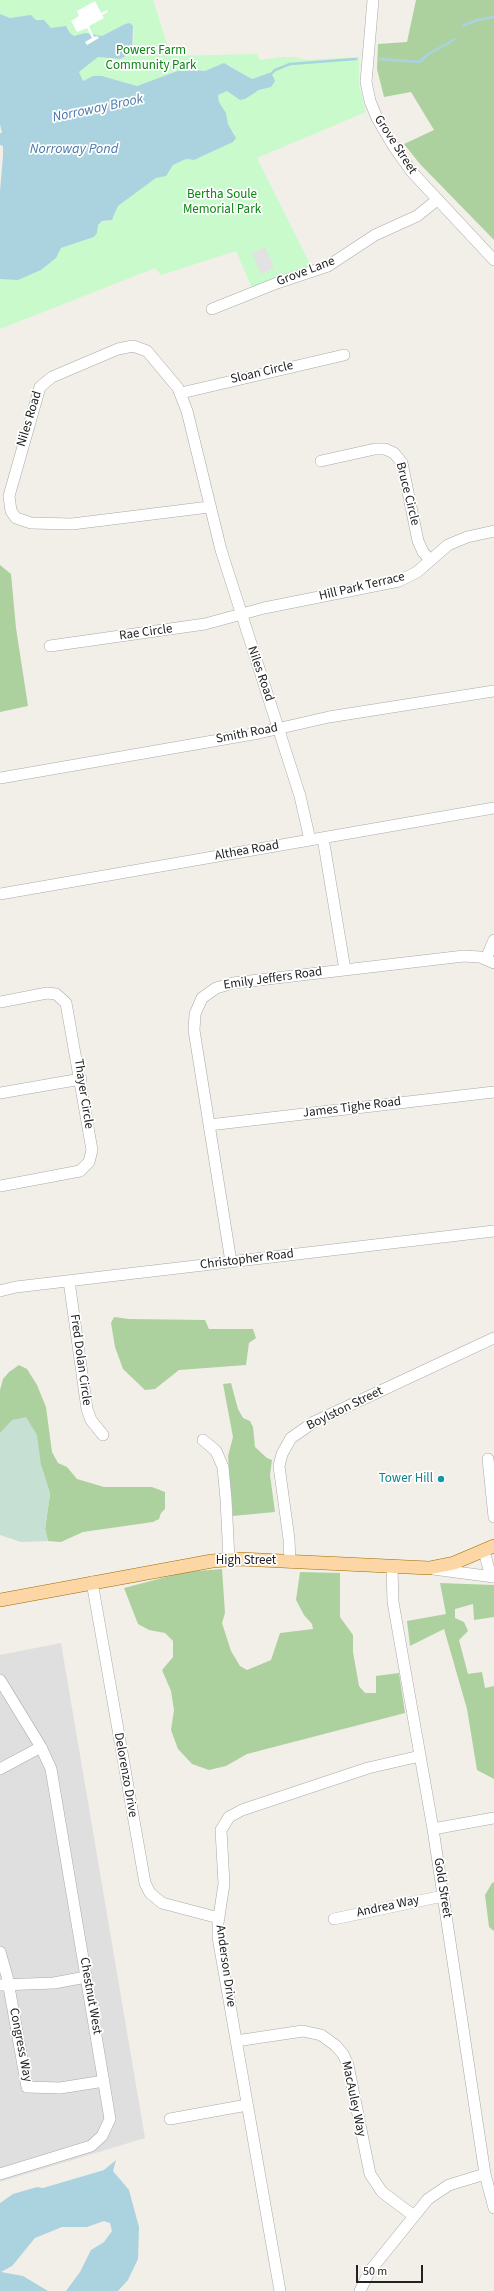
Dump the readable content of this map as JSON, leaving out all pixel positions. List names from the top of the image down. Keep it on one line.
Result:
{"streets":{"main road":["High Street"],"street":["Grove Street","Grove Lane","Sloan Circle","Niles Road","Bruce Circle","Hill Park Terrace","Rae Circle","Smith Road","Althea Road","Emily Jeffers Road","Thayer Circle","James Tighe Road","Christopher Road","Fred Dolan Circle","Boylston Street","Delorenzo Drive","Gold Street","Andrea Way","Anderson Drive","Chestnut West","Congress Way","MacAuley Way"]},"crossings":[["Grove Street","Grove Lane"],["Sloan Circle","Niles Road"],["Niles Road","Hill Park Terrace"],["Niles Road","Rae Circle"],["Niles Road","Smith Road"],["Niles Road","Althea Road"],["Bruce Circle","Hill Park Terrace"],["Hill Park Terrace","Rae Circle"],["Emily Jeffers Road","James Tighe Road"],["Emily Jeffers Road","Christopher Road"],["Christopher Road","Fred Dolan Circle"],["Boylston Street","High Street"],["High Street","Delorenzo Drive"],["High Street","Gold Street"],["Delorenzo Drive","Anderson Drive"],["Gold Street","Andrea Way"],["Gold Street","Anderson Drive"],["Anderson Drive","MacAuley Way"],["Chestnut West","Congress Way"]],"water":["Norroway Brook","Norroway Pond"],"parks":["Powers Farm Community Park","Bertha Soule Memorial Park"],"places":["Tower Hill"],"scale_bar":"50 m"}
